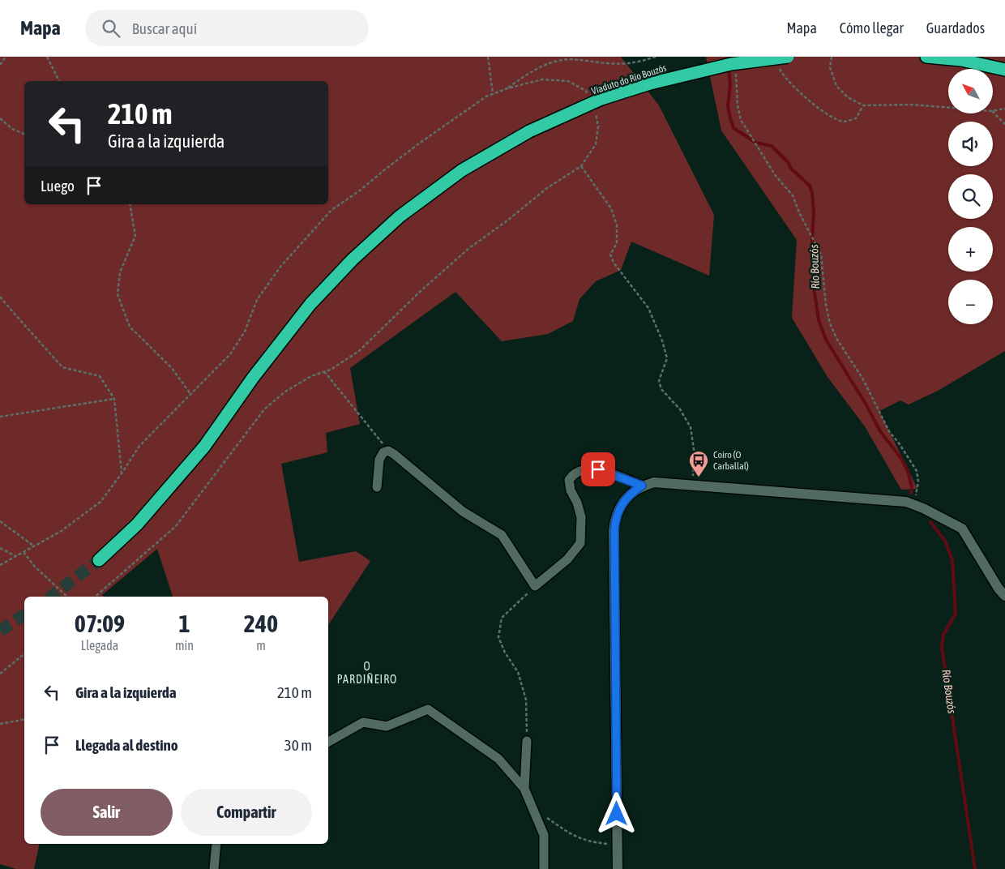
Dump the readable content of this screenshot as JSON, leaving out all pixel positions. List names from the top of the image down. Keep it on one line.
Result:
{"streets":{"highway":["Viaduto do Río Bouzós"]},"districts":["O PARDIÑEIRO"],"water":["Río Bouzós"],"places":{"bus stop":["Coiro (O Carballal)"]},"north":"top left","page":{"header":"Mapa","search":"Buscar aquí","nav":["Mapa","Cómo llegar","Guardados"],"map_buttons":["+","−"],"turn":["210 m","Gira a la izquierda"],"then":"Luego","eta":["07:09","Llegada","1","min","240","m"],"list":[{"name":"Gira a la izquierda","value":"210 m"},{"name":"Llegada al destino","value":"30 m"}],"buttons":["Salir","Compartir"]}}
